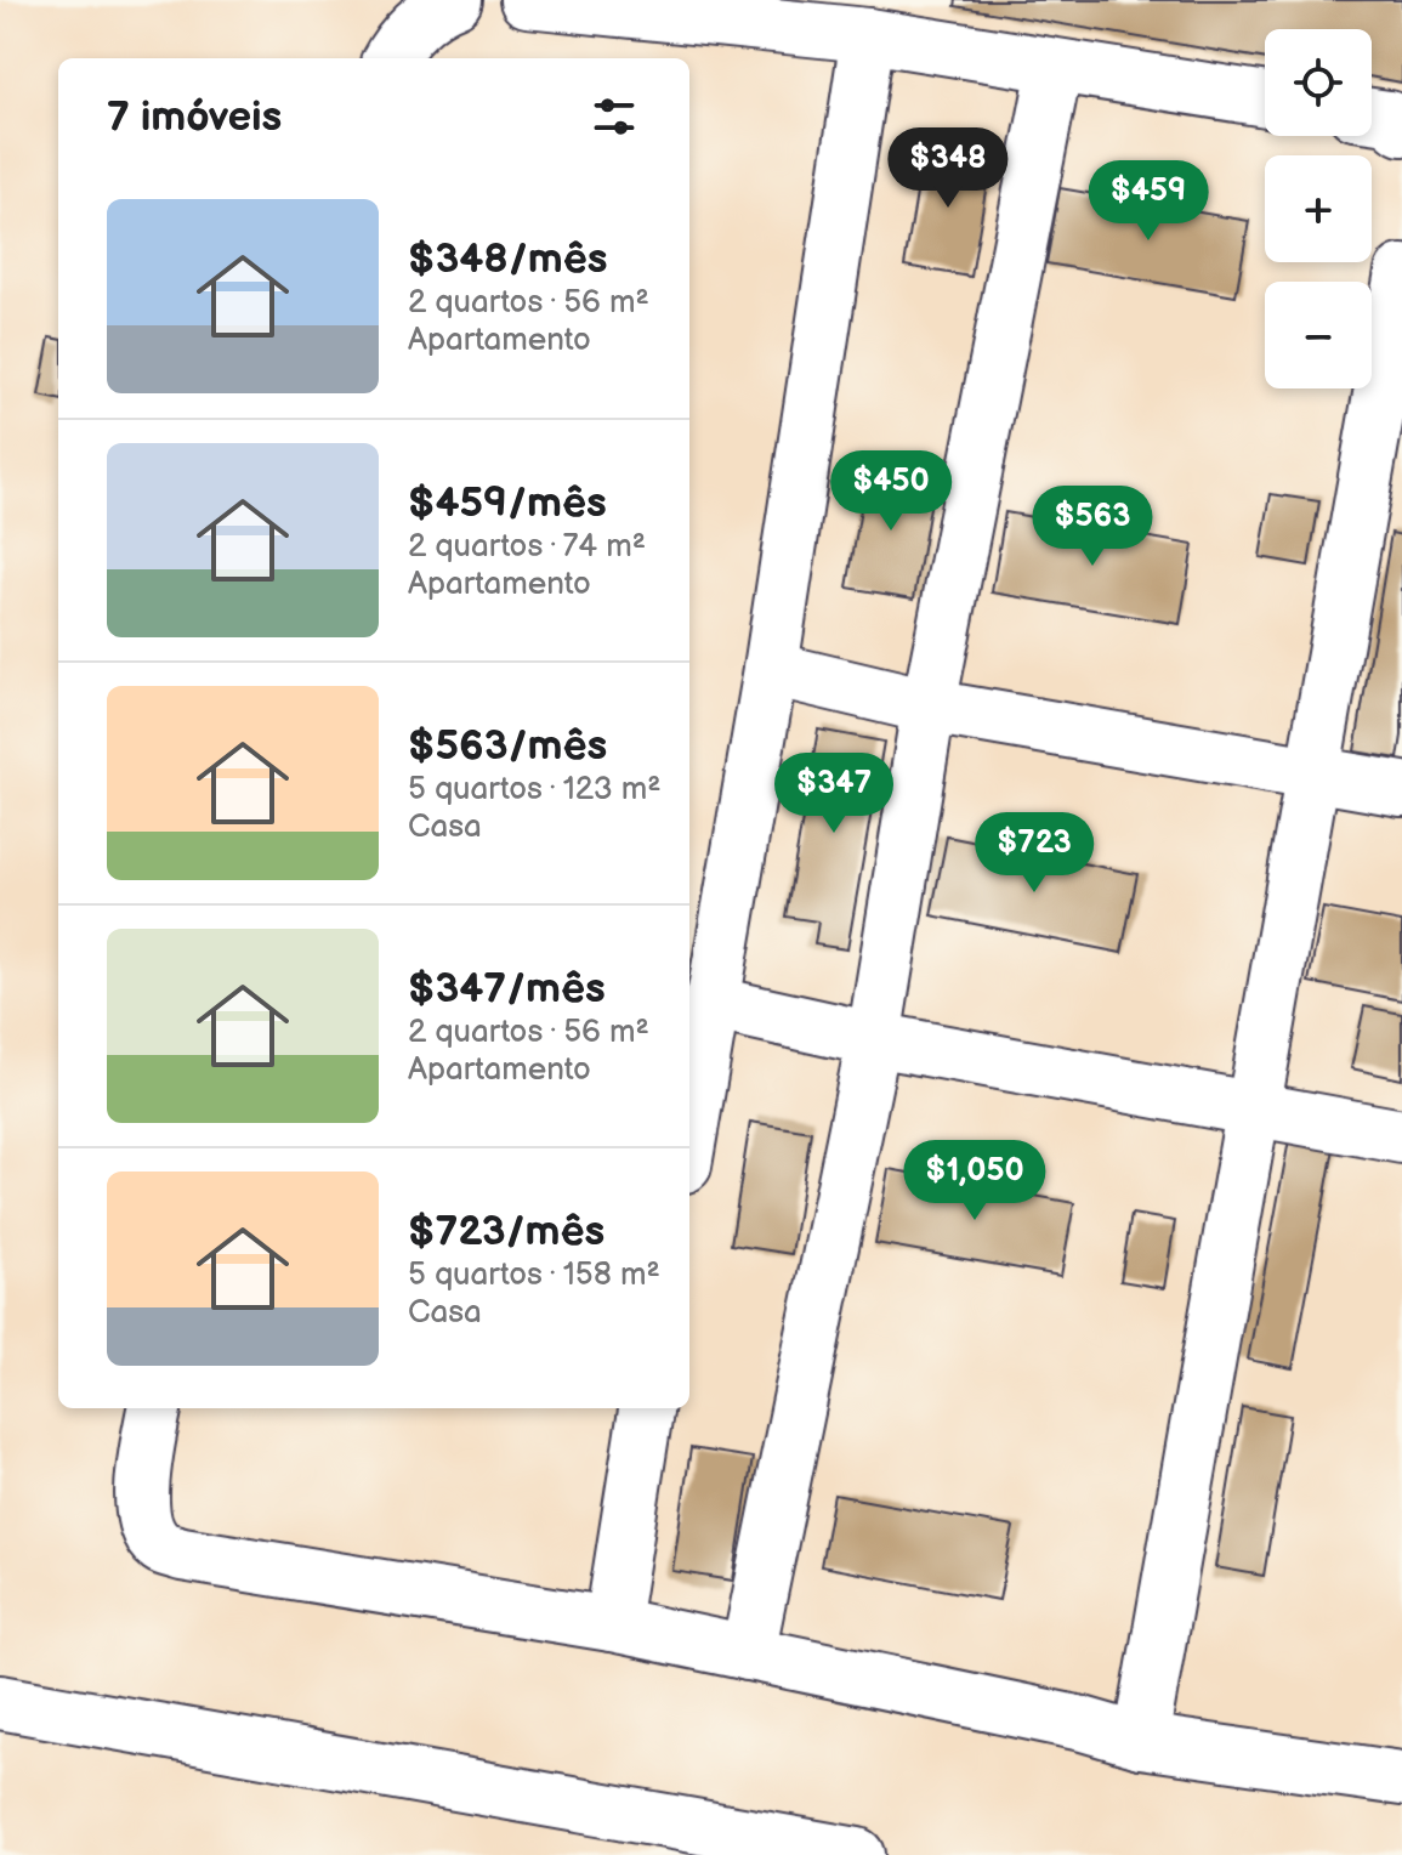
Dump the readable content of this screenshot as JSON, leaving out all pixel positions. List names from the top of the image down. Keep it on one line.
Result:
{"page":{"map_buttons":["+","−"],"heading":"7 imóveis","price":["$348","$459","$450","$563","$347","$723","$1,050"],"list":[{"name":"$348/mês","note":"2 quartos · 56 m² · Apartamento"},{"name":"$459/mês","note":"2 quartos · 74 m² · Apartamento"},{"name":"$563/mês","note":"5 quartos · 123 m² · Casa"},{"name":"$347/mês","note":"2 quartos · 56 m² · Apartamento"},{"name":"$723/mês","note":"5 quartos · 158 m² · Casa"}]}}
